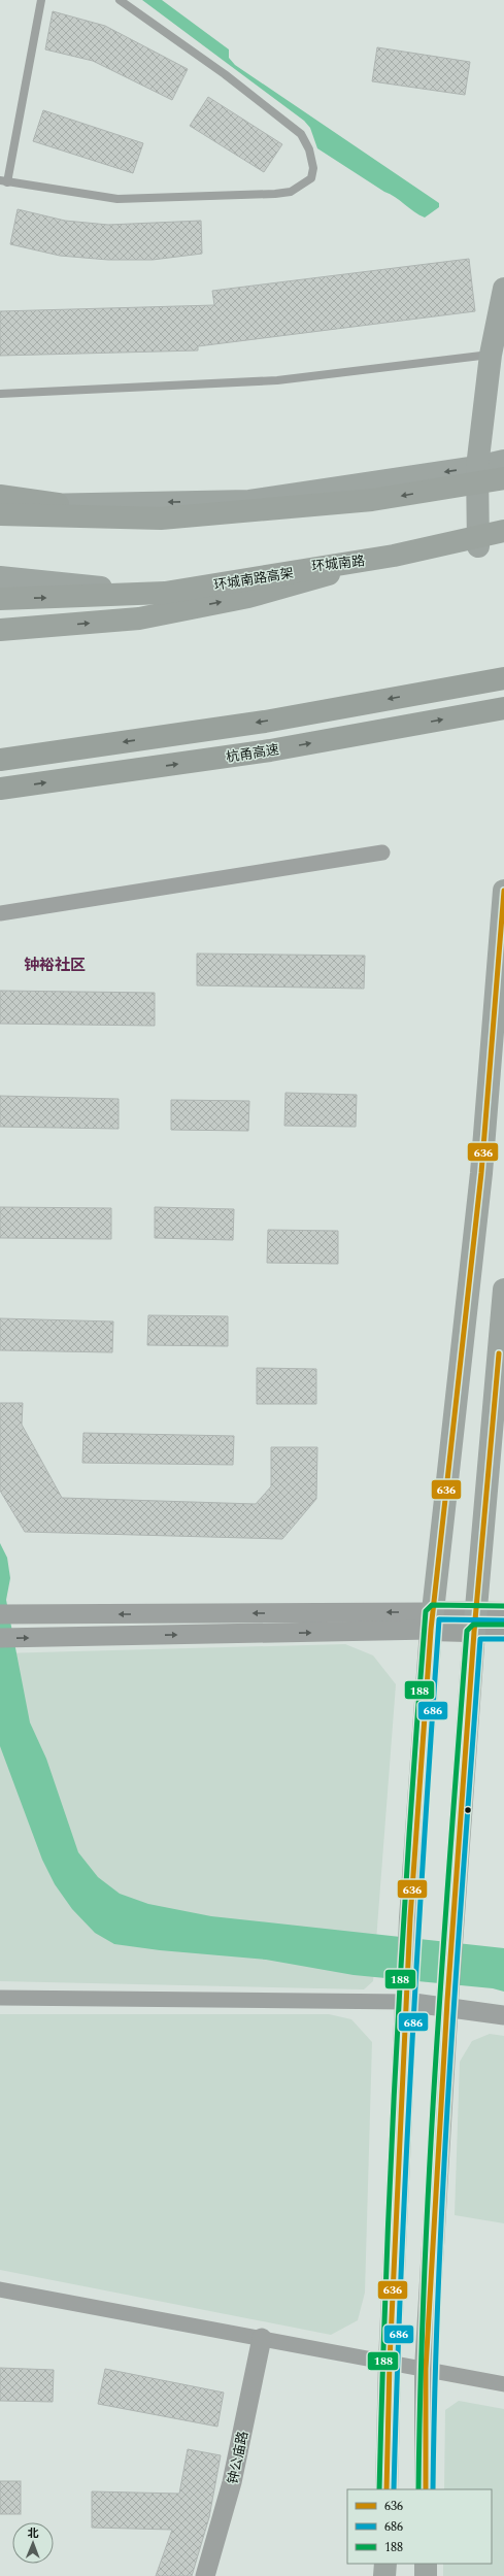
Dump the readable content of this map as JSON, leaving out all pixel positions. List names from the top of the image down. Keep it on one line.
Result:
{"streets":{"highway":["环城南路高架","杭甬高速"],"main road":["环城南路"],"street":["钟公庙路"]},"districts":["钟裕社区"],"lines":["transit line 636","transit line 188","transit line 686"],"legend":["636","686","188"],"north":"top"}
